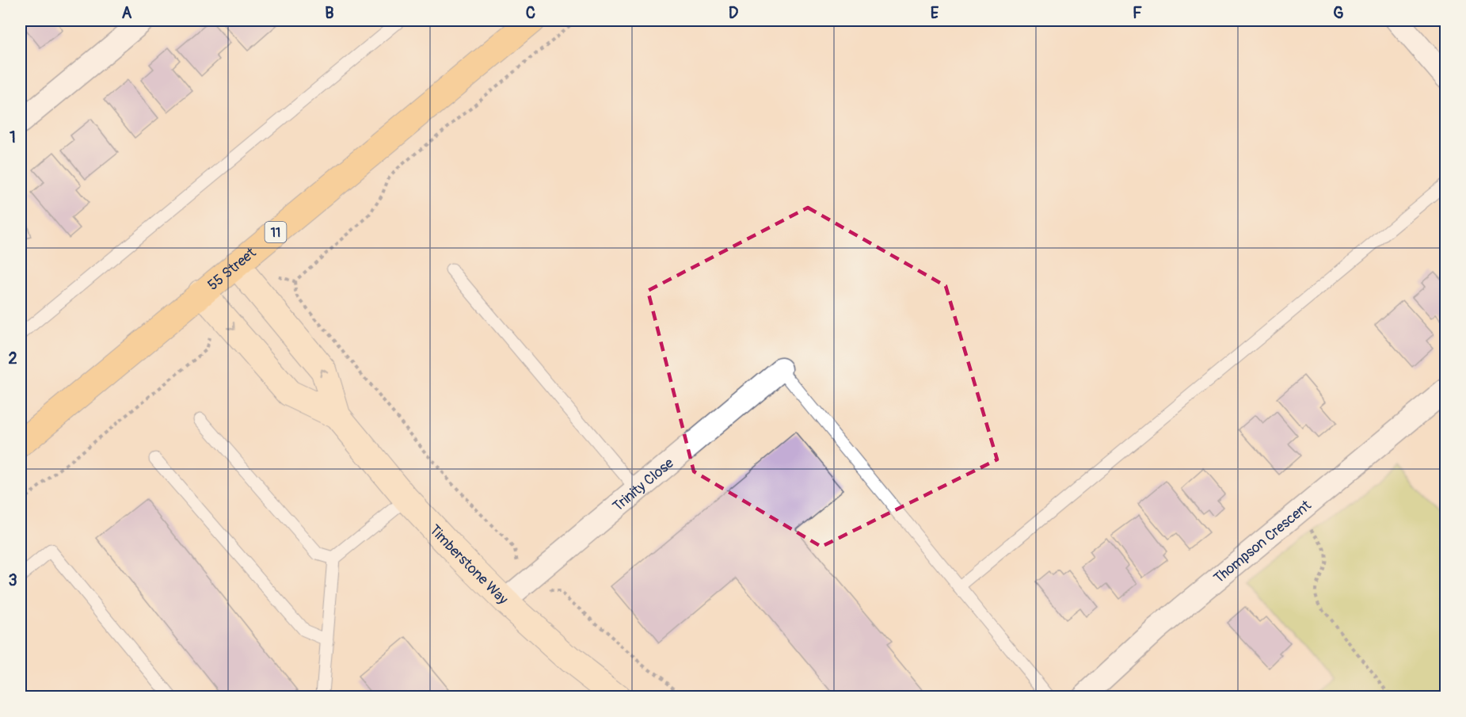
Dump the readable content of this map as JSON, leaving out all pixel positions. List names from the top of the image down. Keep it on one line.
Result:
{"streets":{"main road":["11","55 Street"],"street":["Trinity Close","Thompson Crescent","Timberstone Way"]},"crossings":[["55 Street","Timberstone Way"],["Trinity Close","Timberstone Way"]],"grid":{"columns":["A","B","C","D","E","F","G"],"rows":["1","2","3"]}}
